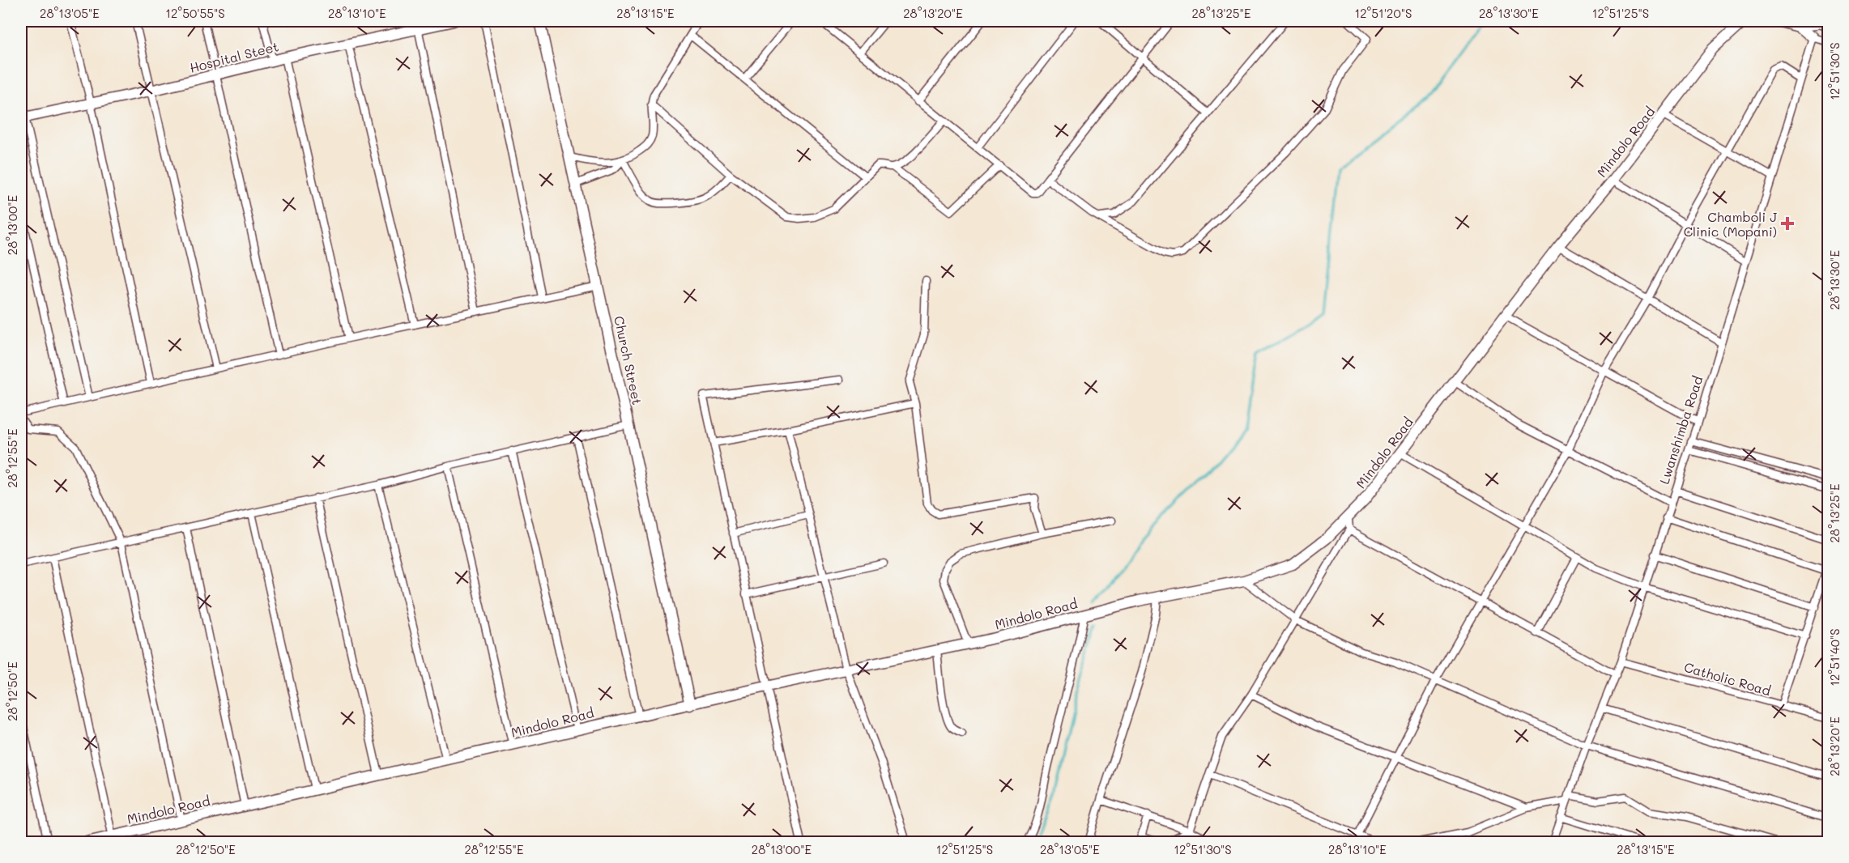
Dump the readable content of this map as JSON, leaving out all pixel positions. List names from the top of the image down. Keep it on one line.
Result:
{"streets":{"street":["Hospital Steet","Mindolo Road","Church Street","Lwanshimba Road","Catholic Road"]},"crossings":[["Mindolo Road","Church Street"],["Lwanshimba Road","Catholic Road"]],"places":{"health":["Chamboli J Clinic (Mopani)"]},"coordinates":["28°13'05\"E","12°50'55\"S","28°13'10\"E","28°13'15\"E","28°13'20\"E","28°13'25\"E","12°51'20\"S","28°13'30\"E","12°51'25\"S","12°51'30\"S","28°13'00\"E","28°12'55\"E","12°51'40\"S","28°12'50\"E"]}
